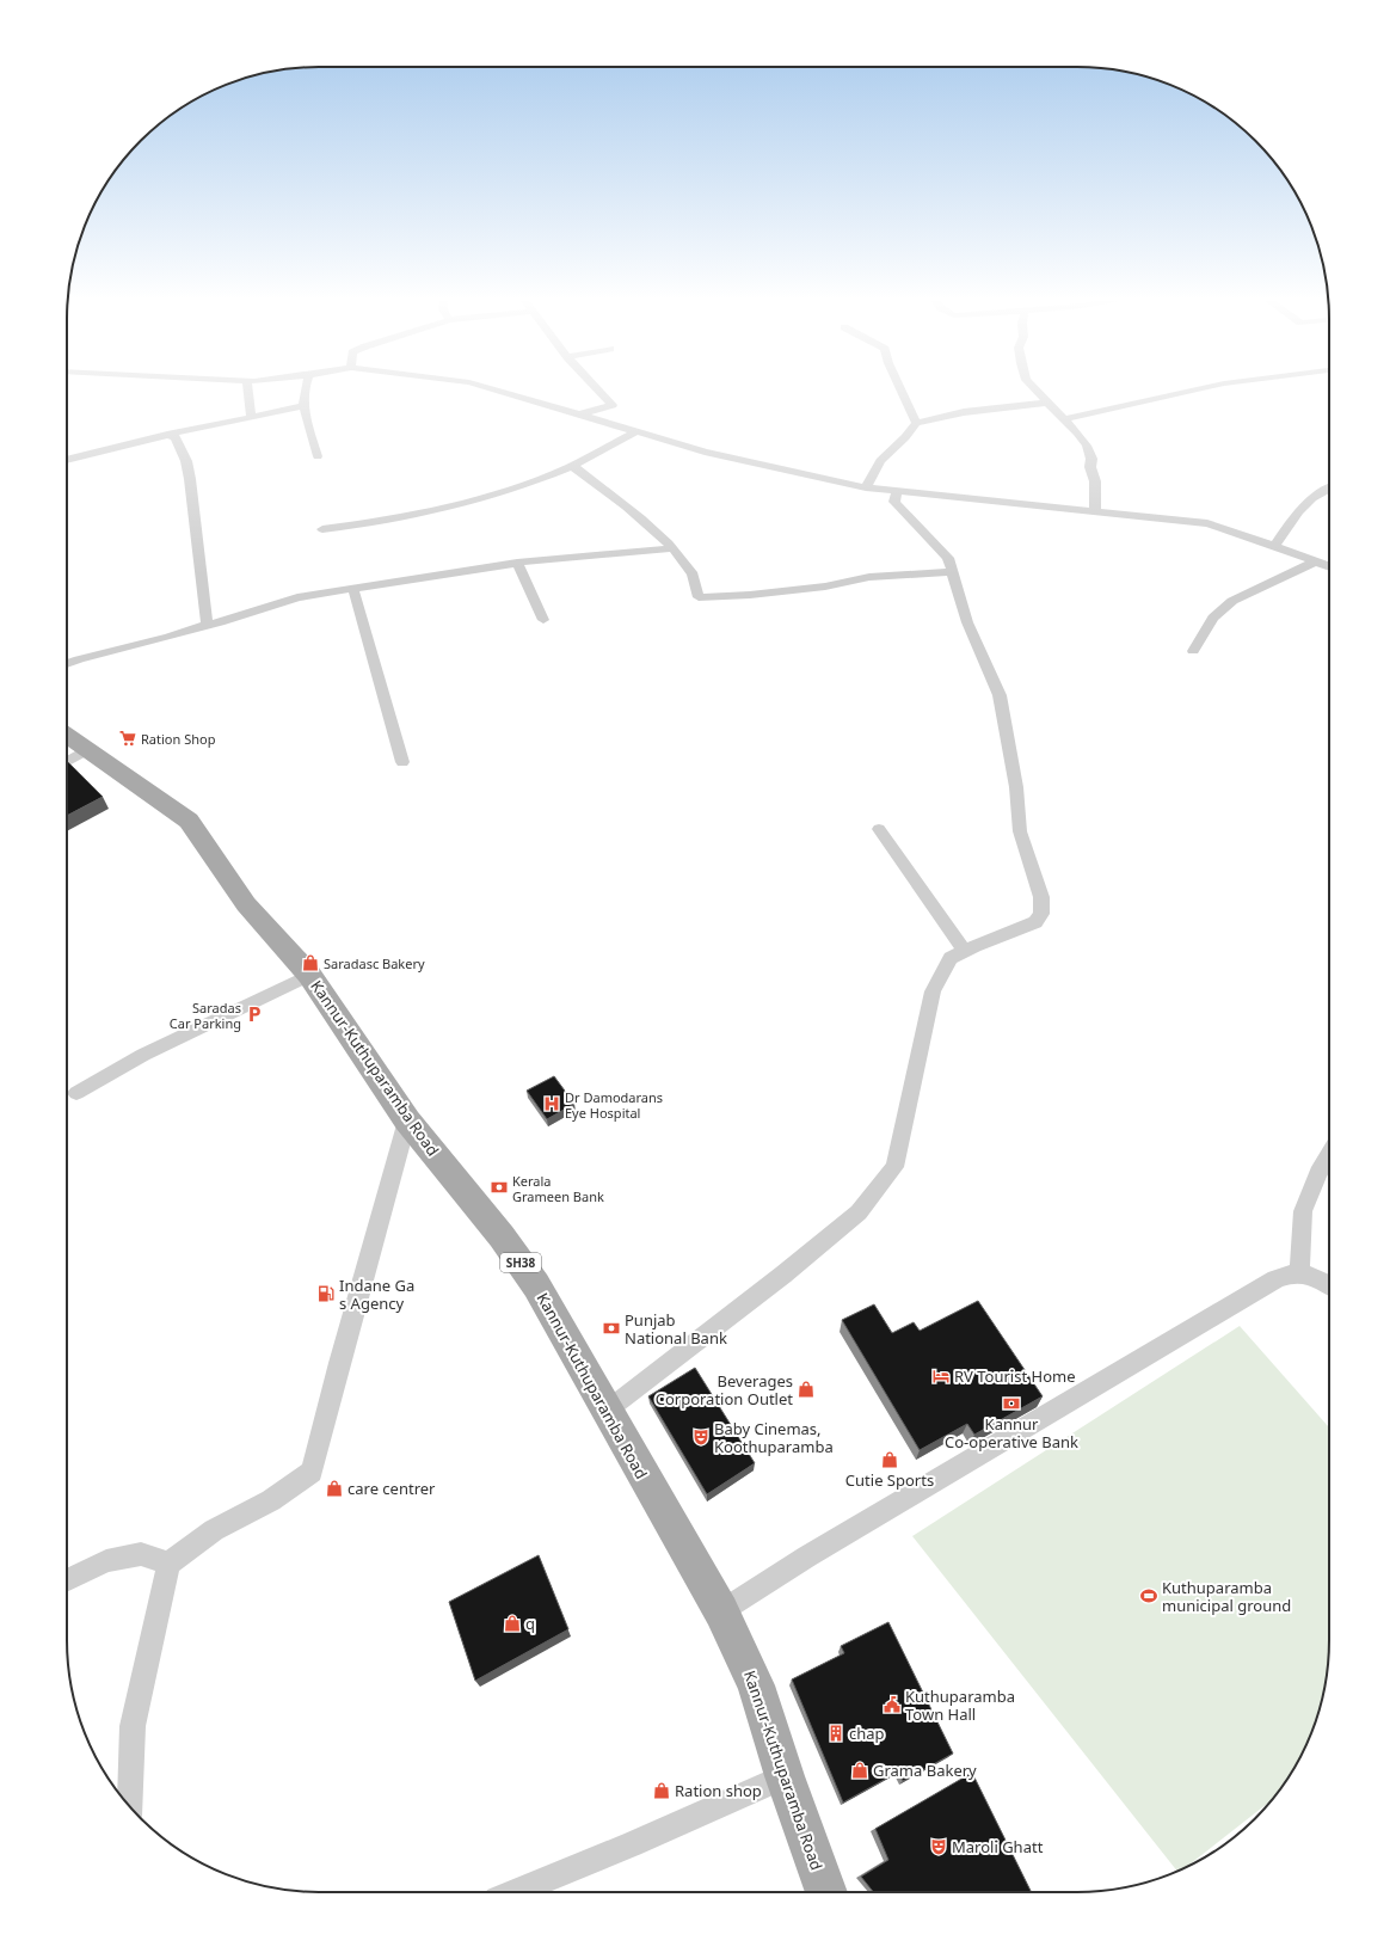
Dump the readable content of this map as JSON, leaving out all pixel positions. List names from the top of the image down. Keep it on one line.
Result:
{"streets":{"main road":["Kannur-Kuthuparamba Road","SH38"]},"places":{"supermarket":["Ration Shop"],"shop":["Saradasc Bakery","Beverages Corporation Outlet","Cutie Sports","care centrer","q","Grama Bakery","Ration shop"],"parking":["Saradas Car Parking"],"hospital":["Dr Damodarans Eye Hospital"],"bank":["Kerala Grameen Bank","Punjab National Bank","Kannur Co-operative Bank"],"fuel station":["Indane Ga s Agency"],"hotel":["RV Tourist Home"],"theatre":["Baby Cinemas, Koothuparamba","Maroli Ghatt"],"sports":["Kuthuparamba municipal ground"],"public building":["Kuthuparamba Town Hall"],"building":["chap"]}}
